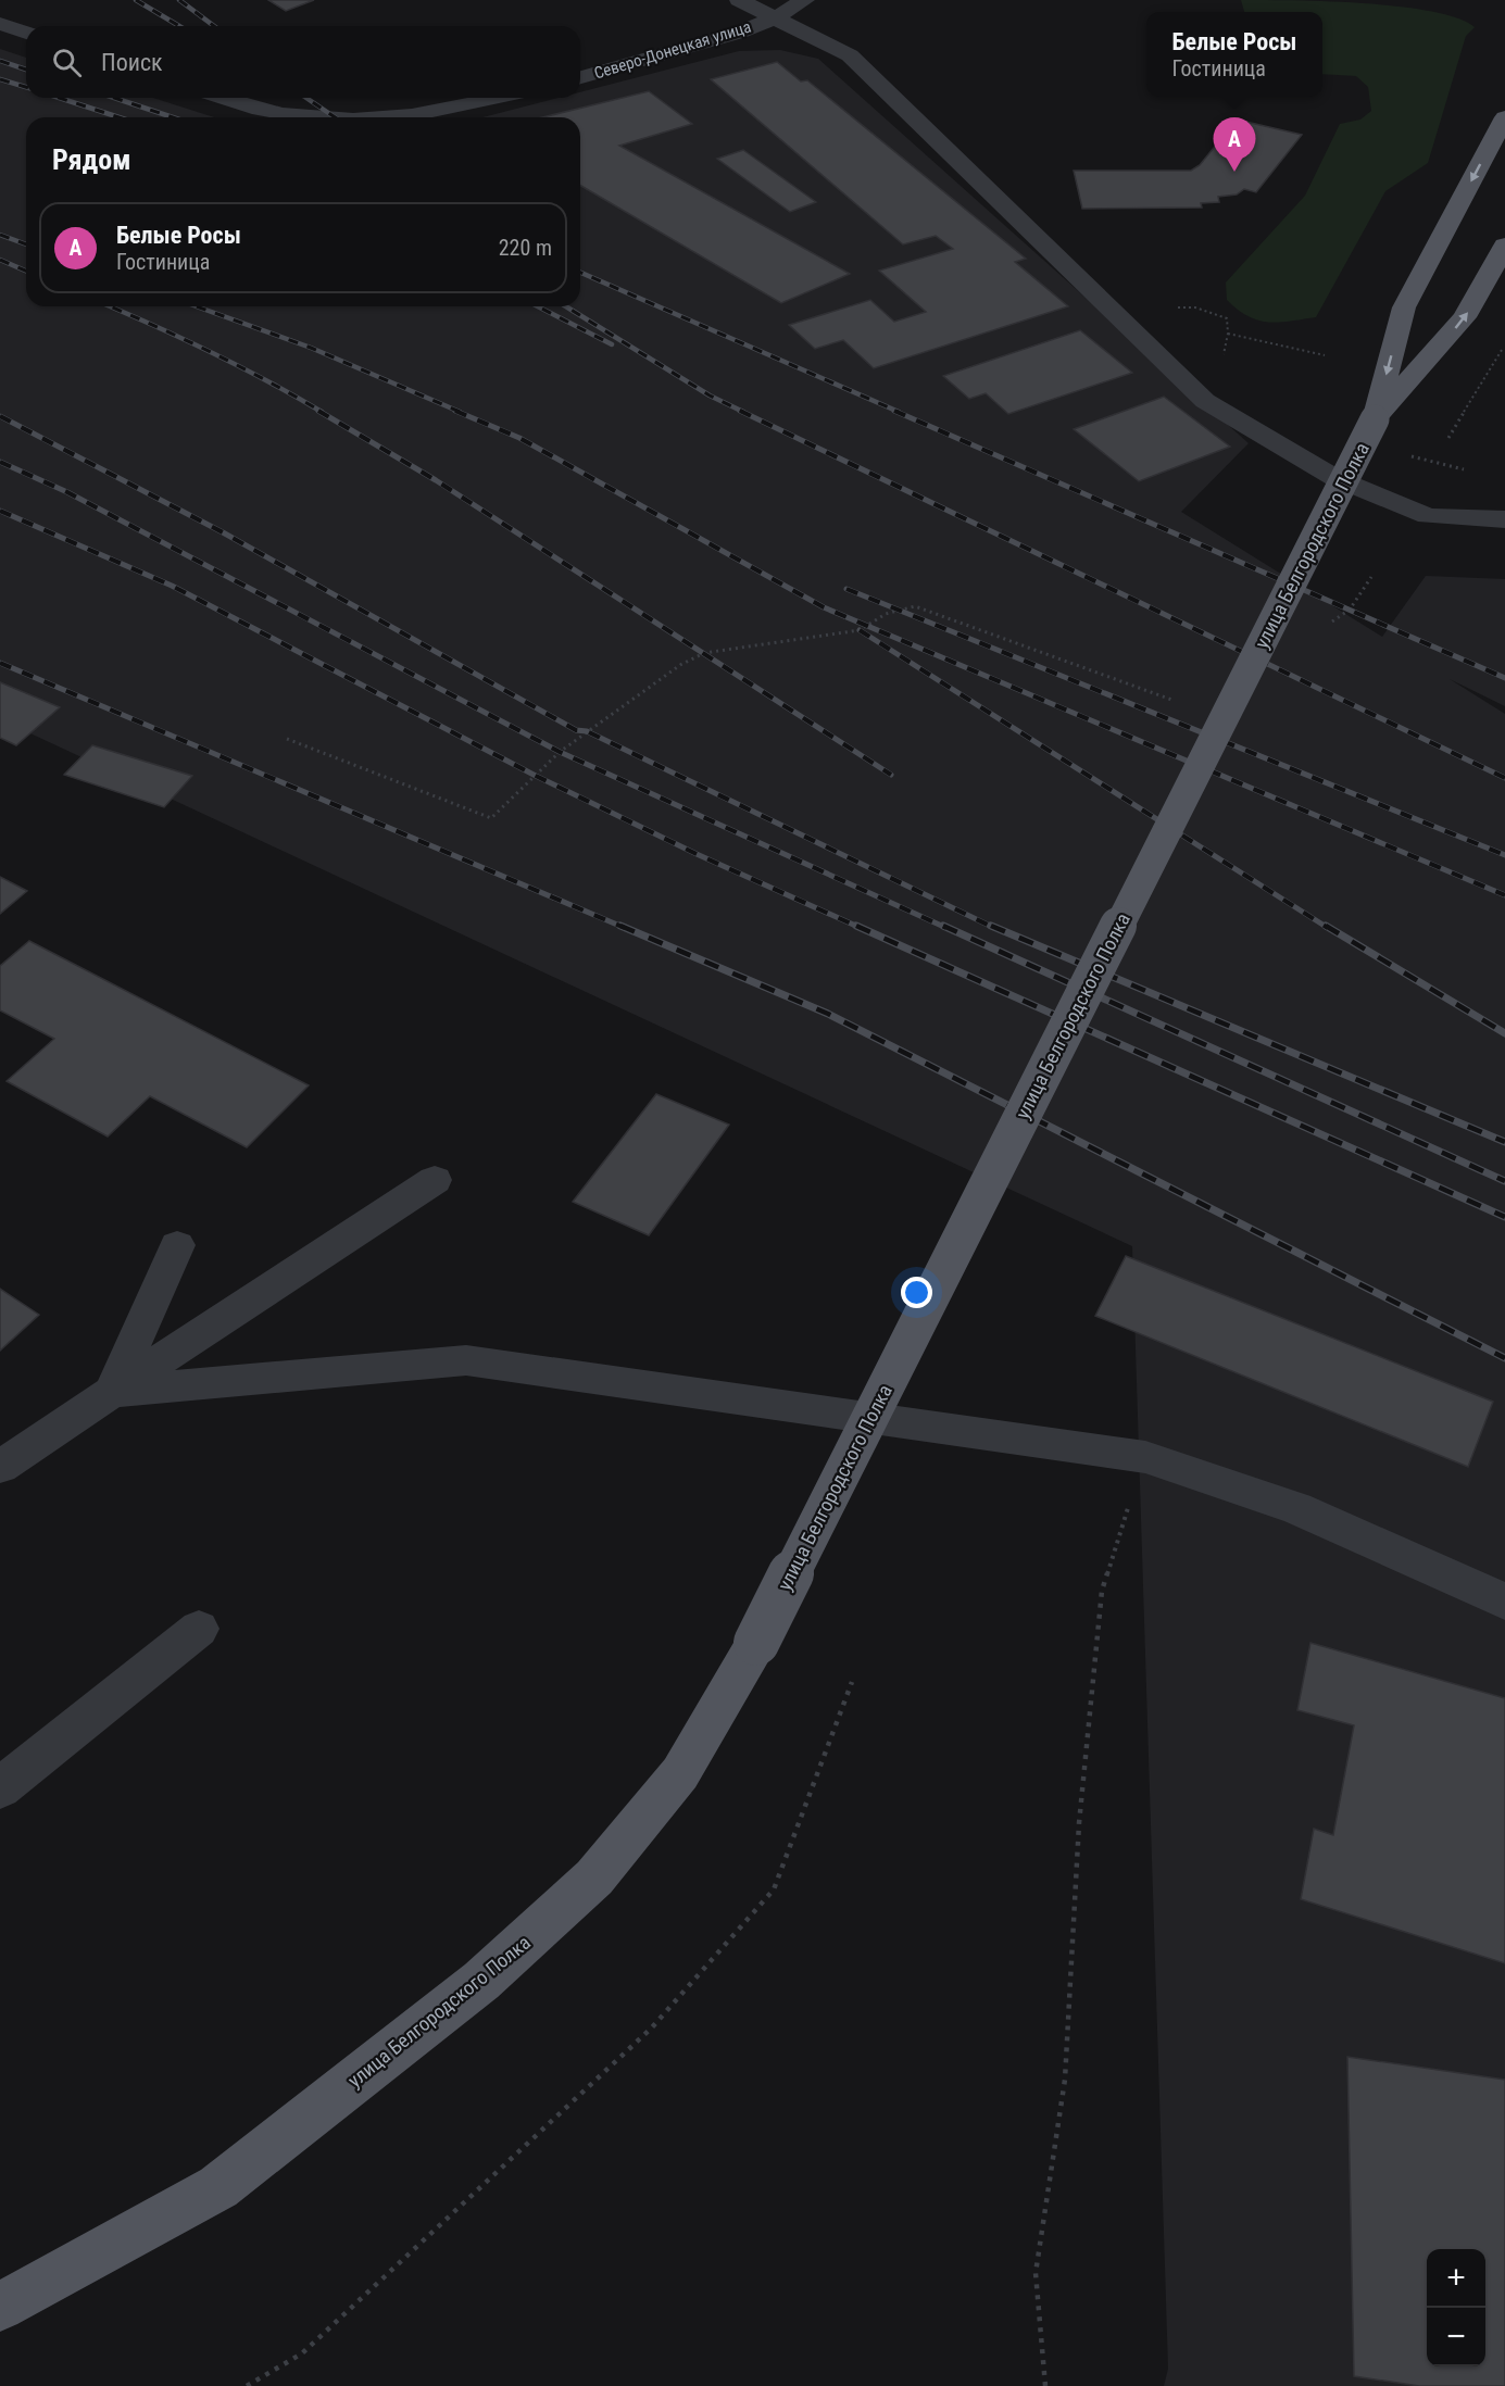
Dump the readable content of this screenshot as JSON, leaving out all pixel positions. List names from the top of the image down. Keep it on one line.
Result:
{"streets":{"main road":["улица Белгородского Полка"],"lane":["Северо-Донецкая улица"]},"page":{"popup":["Белые Росы","Гостиница"],"search":"Поиск","pins":"A","heading":"Рядом","list":[{"mark":"A","name":"Белые Росы","note":"Гостиница","value":"220 m"}],"map_buttons":["+","−"]}}
